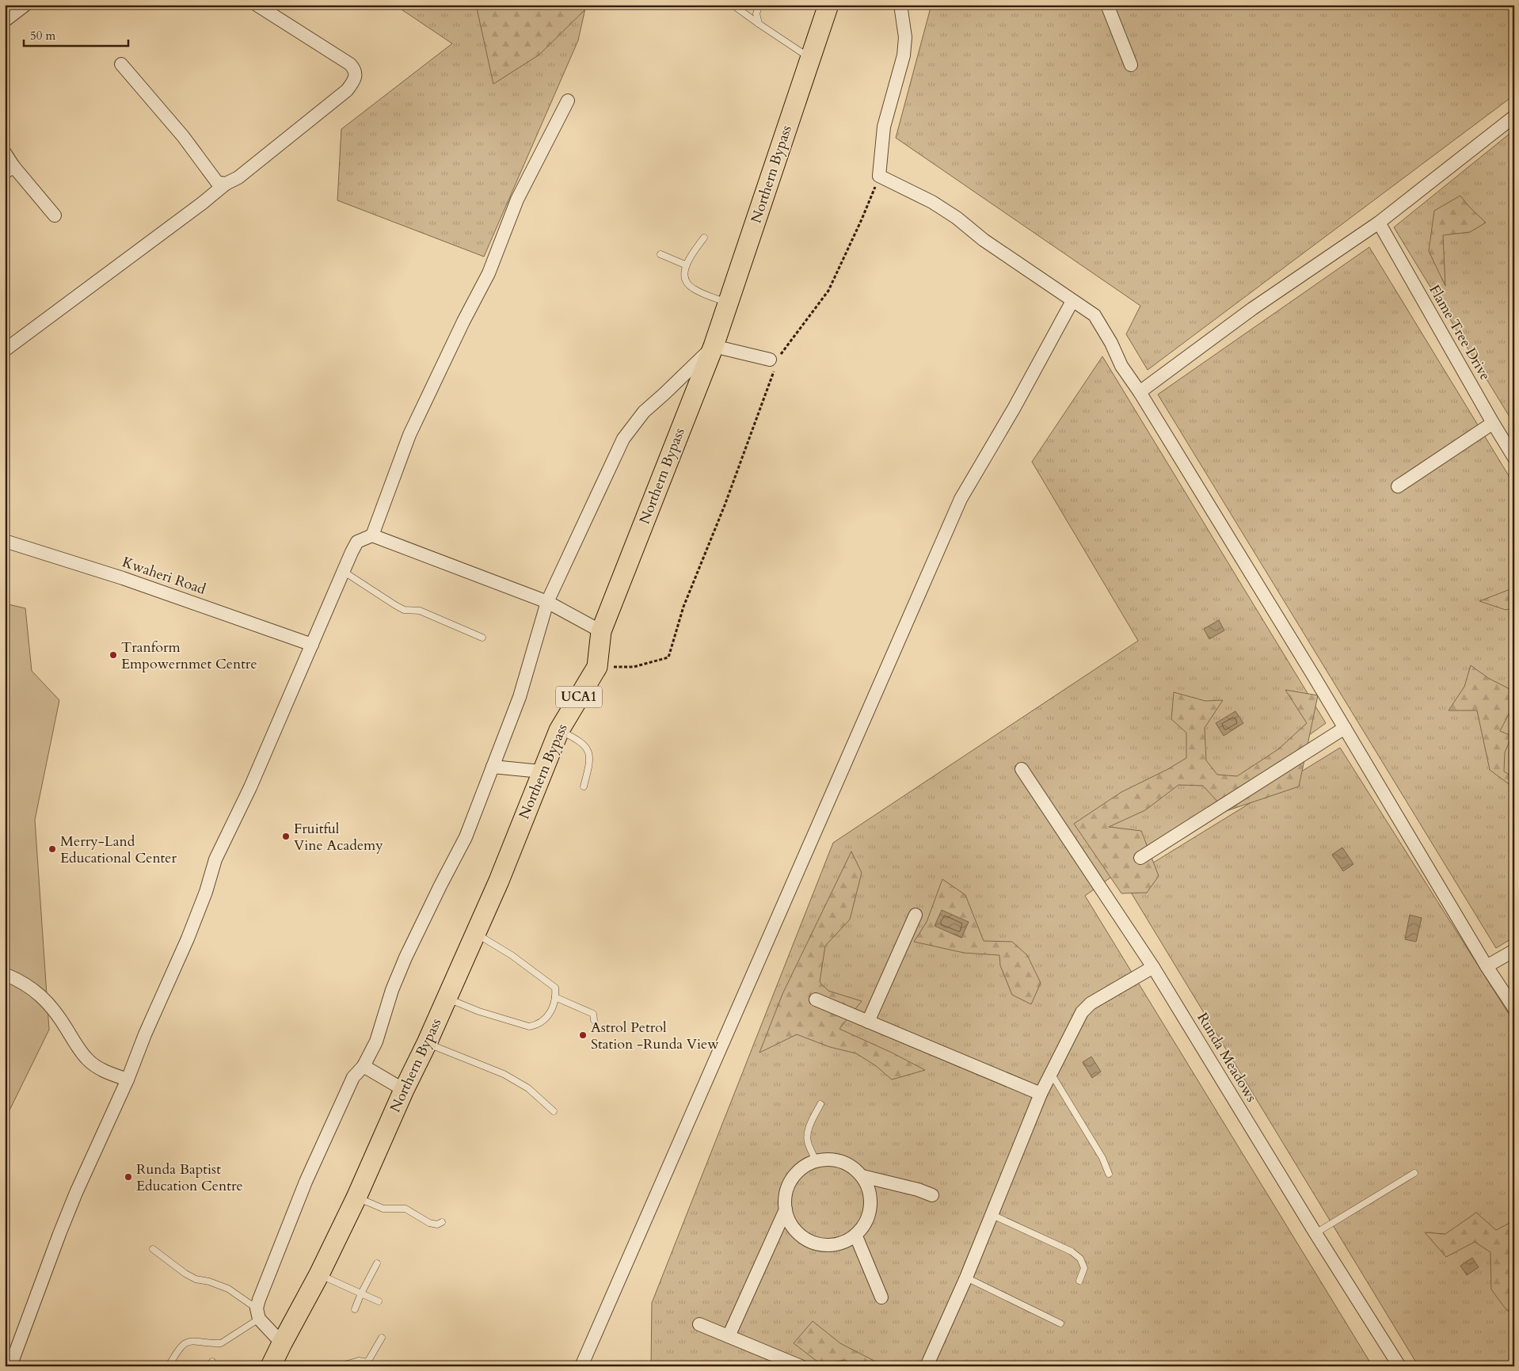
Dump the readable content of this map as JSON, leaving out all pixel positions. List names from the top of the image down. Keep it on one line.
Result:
{"streets":{"main road":["Northern Bypass","UCA1"],"street":["Flame Tree Drive","Kwaheri Road","Runda Meadows"]},"places":["Tranform Empowernmet Centre","Fruitful Vine Academy","Merry-Land Educational Center","Astrol Petrol Station -Runda View","Runda Baptist Education Centre"],"scale_bar":"50 m"}
